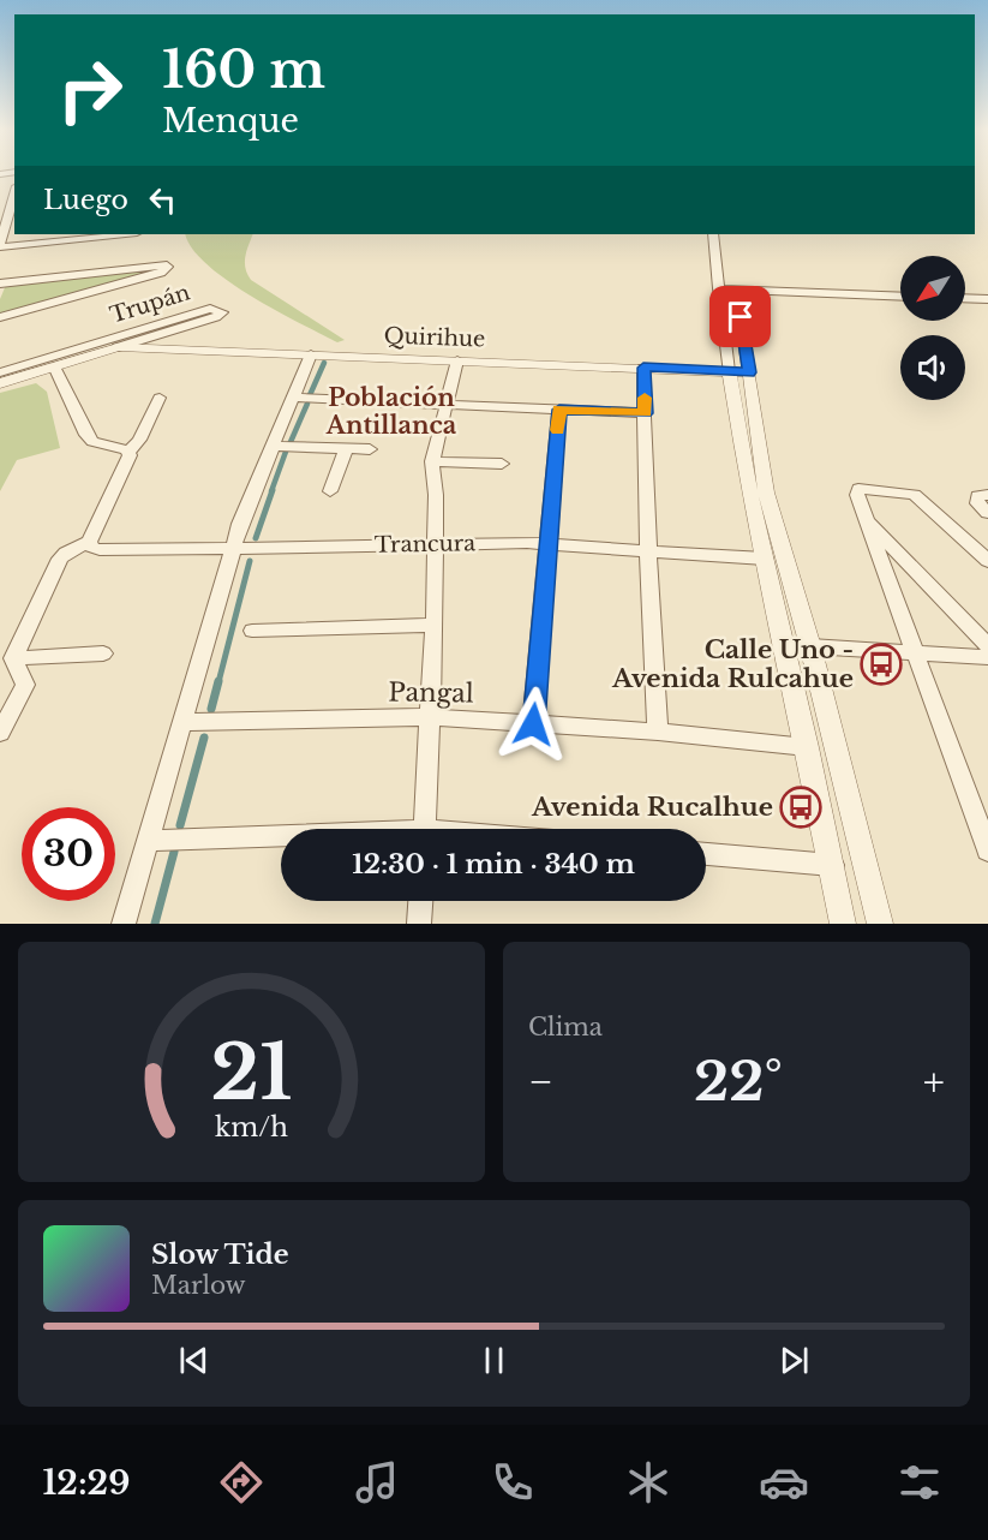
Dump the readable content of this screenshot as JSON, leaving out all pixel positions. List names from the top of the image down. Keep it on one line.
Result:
{"streets":{"street":["Trupán","Quirihue","Trancura","Pangal"]},"crossings":[["Trupán","Quirihue"]],"districts":["Población Antillanca"],"places":{"bus stop":["Calle Uno - Avenida Rulcahue","Avenida Rucalhue"]},"north":"bottom left","page":{"turn":["160 m","Menque"],"then":"Luego","limit":"30","trip":"12:30 · 1 min · 340 m","tile":"Clima","heat":["−","22°","+"],"song":["Slow Tide","Marlow"],"tabs":"12:29","gauge":["21","km/h"]}}
